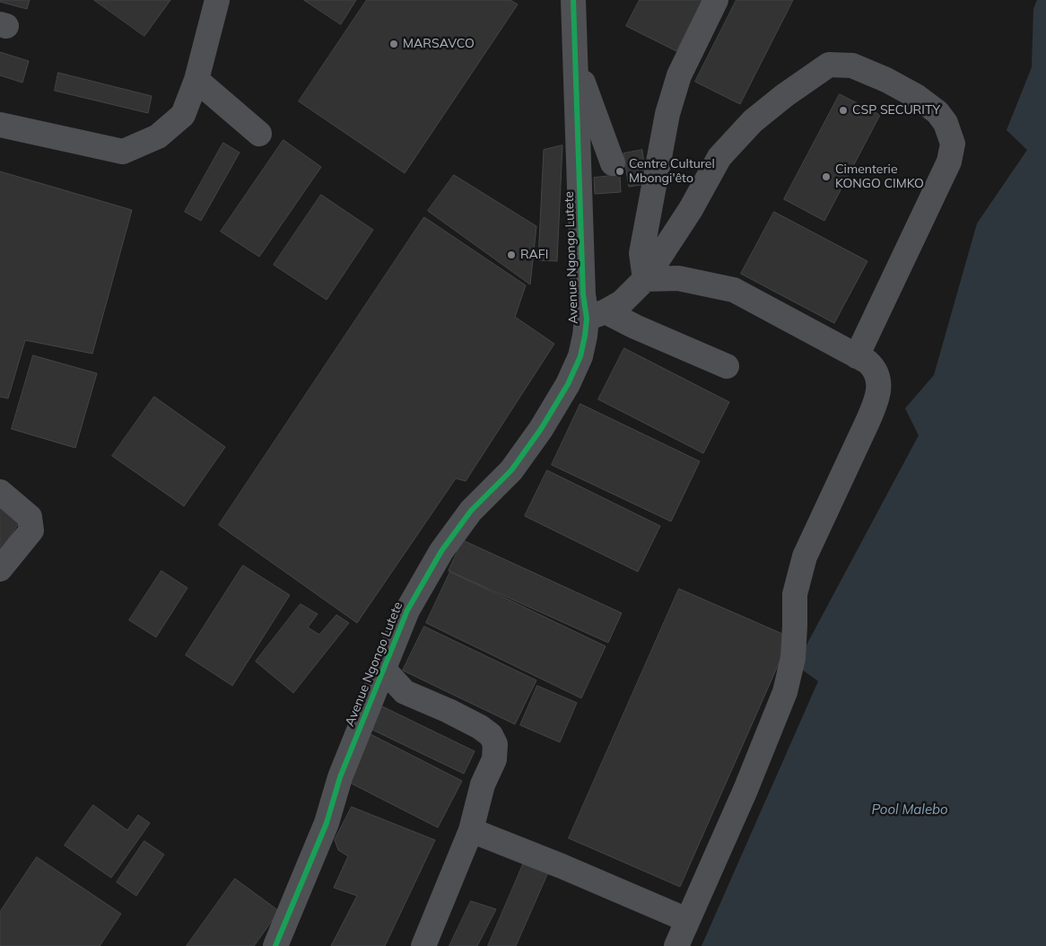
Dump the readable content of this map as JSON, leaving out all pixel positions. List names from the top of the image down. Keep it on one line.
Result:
{"streets":{"street":["Avenue Ngongo Lutete"]},"water":["Pool Malebo"],"places":["MARSAVCO","CSP SECURITY","Centre Culturel Mbongi'êto","Cimenterie KONGO CIMKO","RAFI"]}
